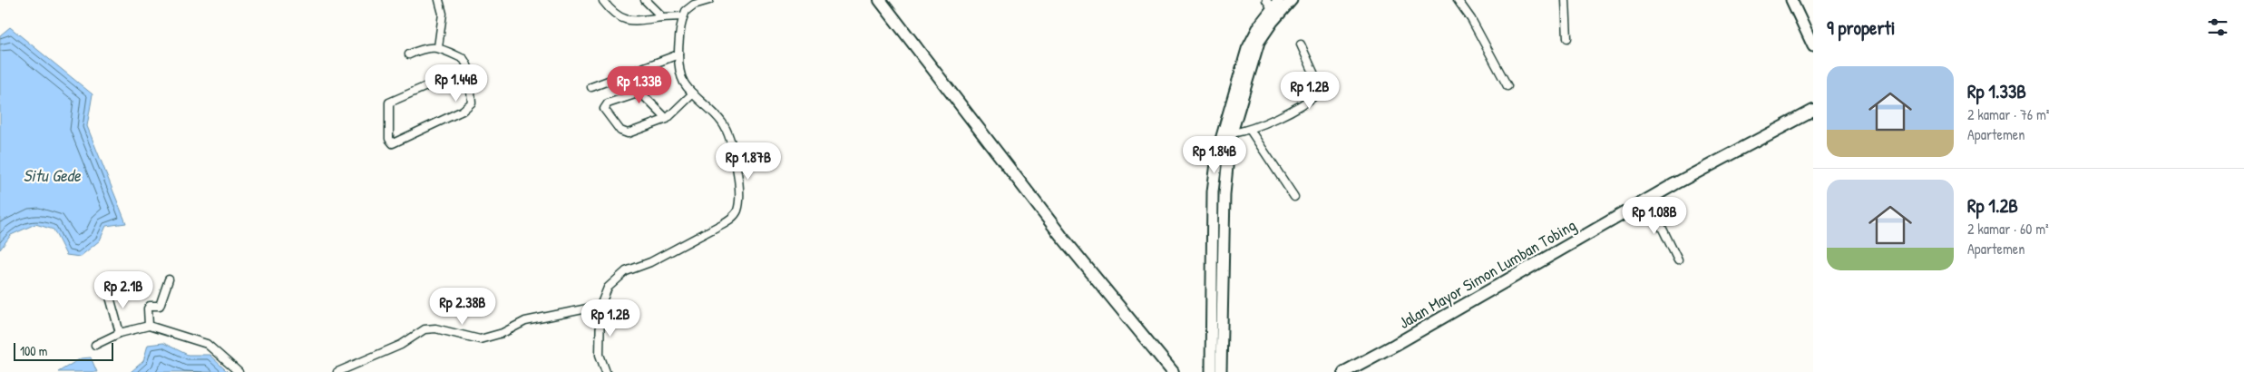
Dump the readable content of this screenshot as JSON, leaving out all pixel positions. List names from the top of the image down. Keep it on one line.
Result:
{"streets":{"main road":["Jalan Mayor Simon Lumban Tobing"]},"water":["Situ Gede"],"scale_bar":"100 m","page":{"heading":"9 properti","list":[{"name":"Rp 1.33B","note":"2 kamar · 76 m² · Apartemen"},{"name":"Rp 1.2B","note":"2 kamar · 60 m² · Apartemen"}],"price":["Rp 1.44B","Rp 1.33B","Rp 1.2B","Rp 1.84B","Rp 1.87B","Rp 1.08B","Rp 2.1B","Rp 2.38B","Rp 1.2B"],"scale":"100 m"}}
